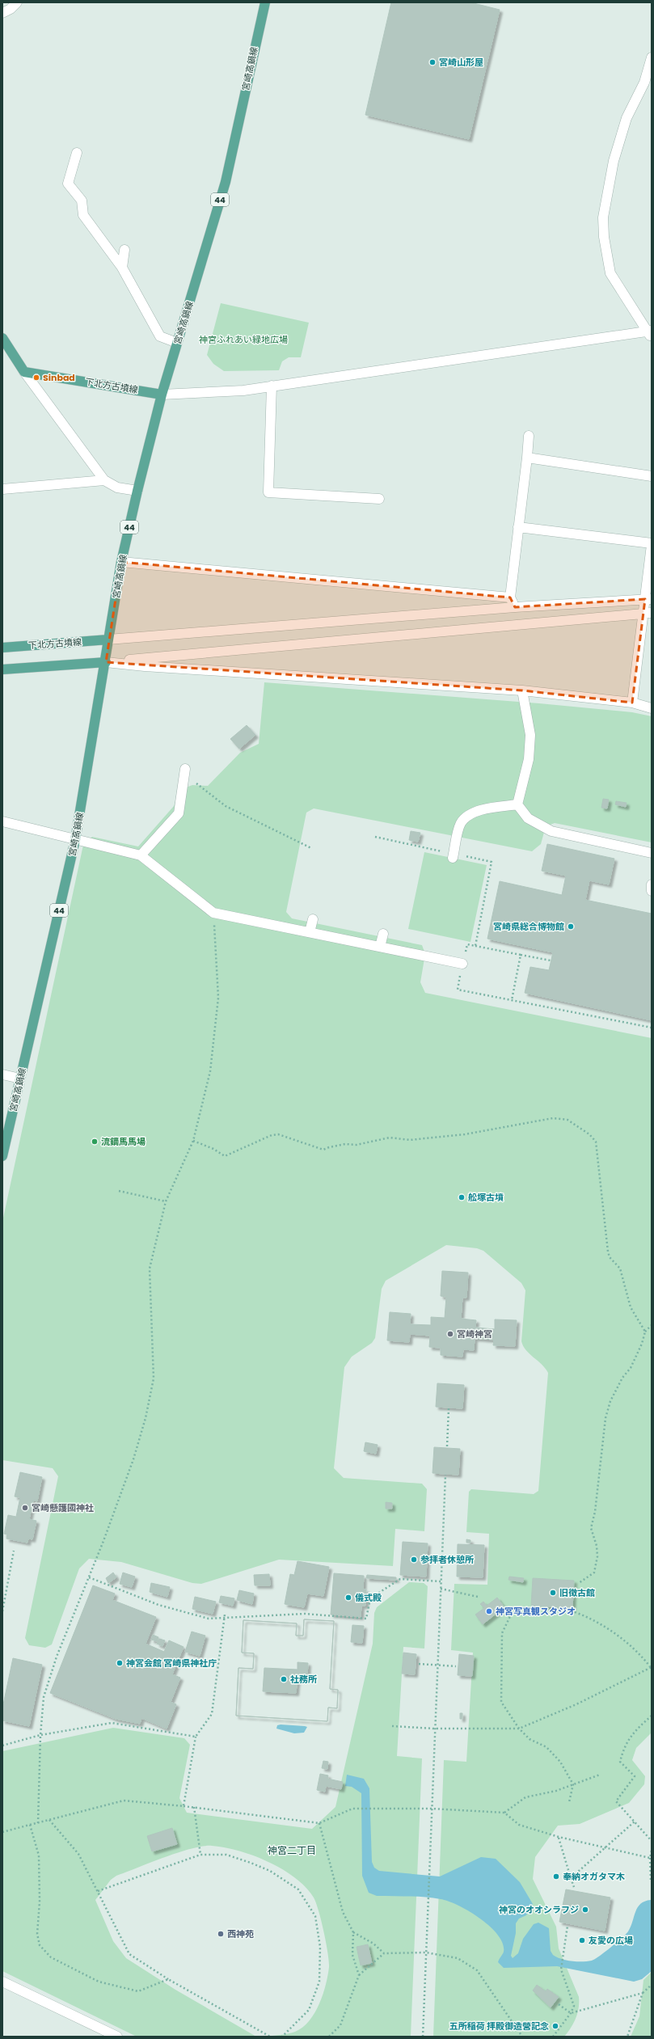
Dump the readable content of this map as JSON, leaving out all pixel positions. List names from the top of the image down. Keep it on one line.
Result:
{"streets":{"main road":["宮崎高鍋線","44","下北方古墳線"]},"crossings":[["宮崎高鍋線","下北方古墳線"]],"districts":["神宮二丁目"],"parks":["神宮ふれあい緑地広場"],"places":["宮崎山形屋","Sinbad","宮崎県総合博物館","流鏑馬馬場","舩塚古墳","宮崎神宮","宮崎懸護國神社","参拝者休憩所","旧徴古館","儀式殿","神宮写真観スタジオ","神宮会館 宮崎県神社庁","社務所","奉納オガタマ木","神宮のオオシラフジ","西神苑","友愛の広場","五所稲荷 拝殿御造營記念"]}
